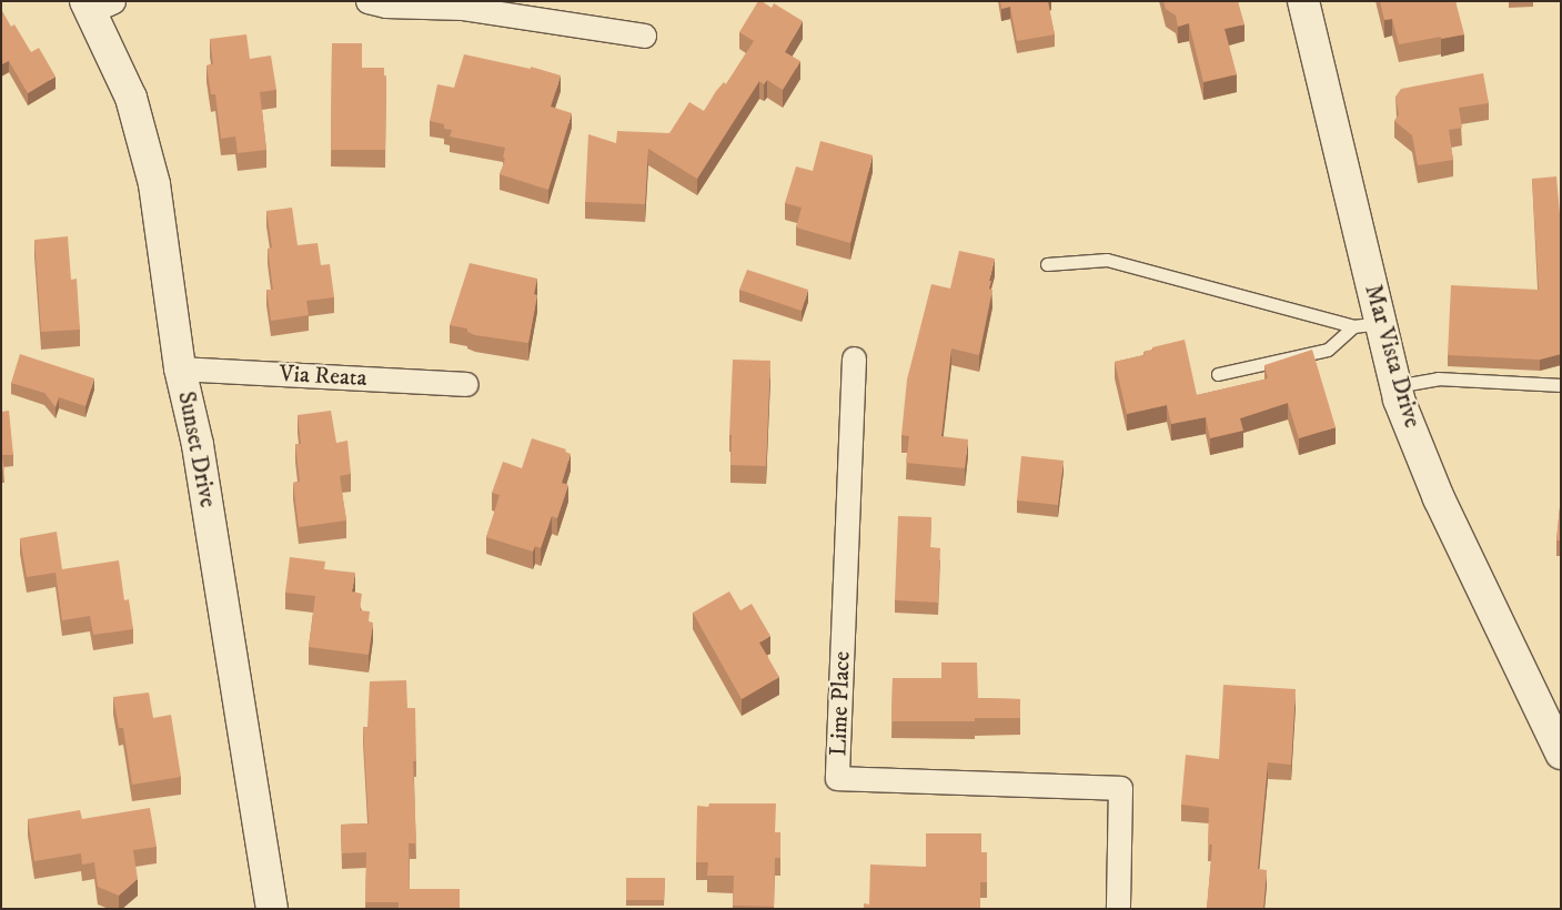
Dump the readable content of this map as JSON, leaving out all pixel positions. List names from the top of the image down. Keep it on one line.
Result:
{"streets":{"main road":["Mar Vista Drive","Sunset Drive"],"street":["Via Reata","Lime Place"]},"crossings":[["Via Reata","Sunset Drive"]]}
